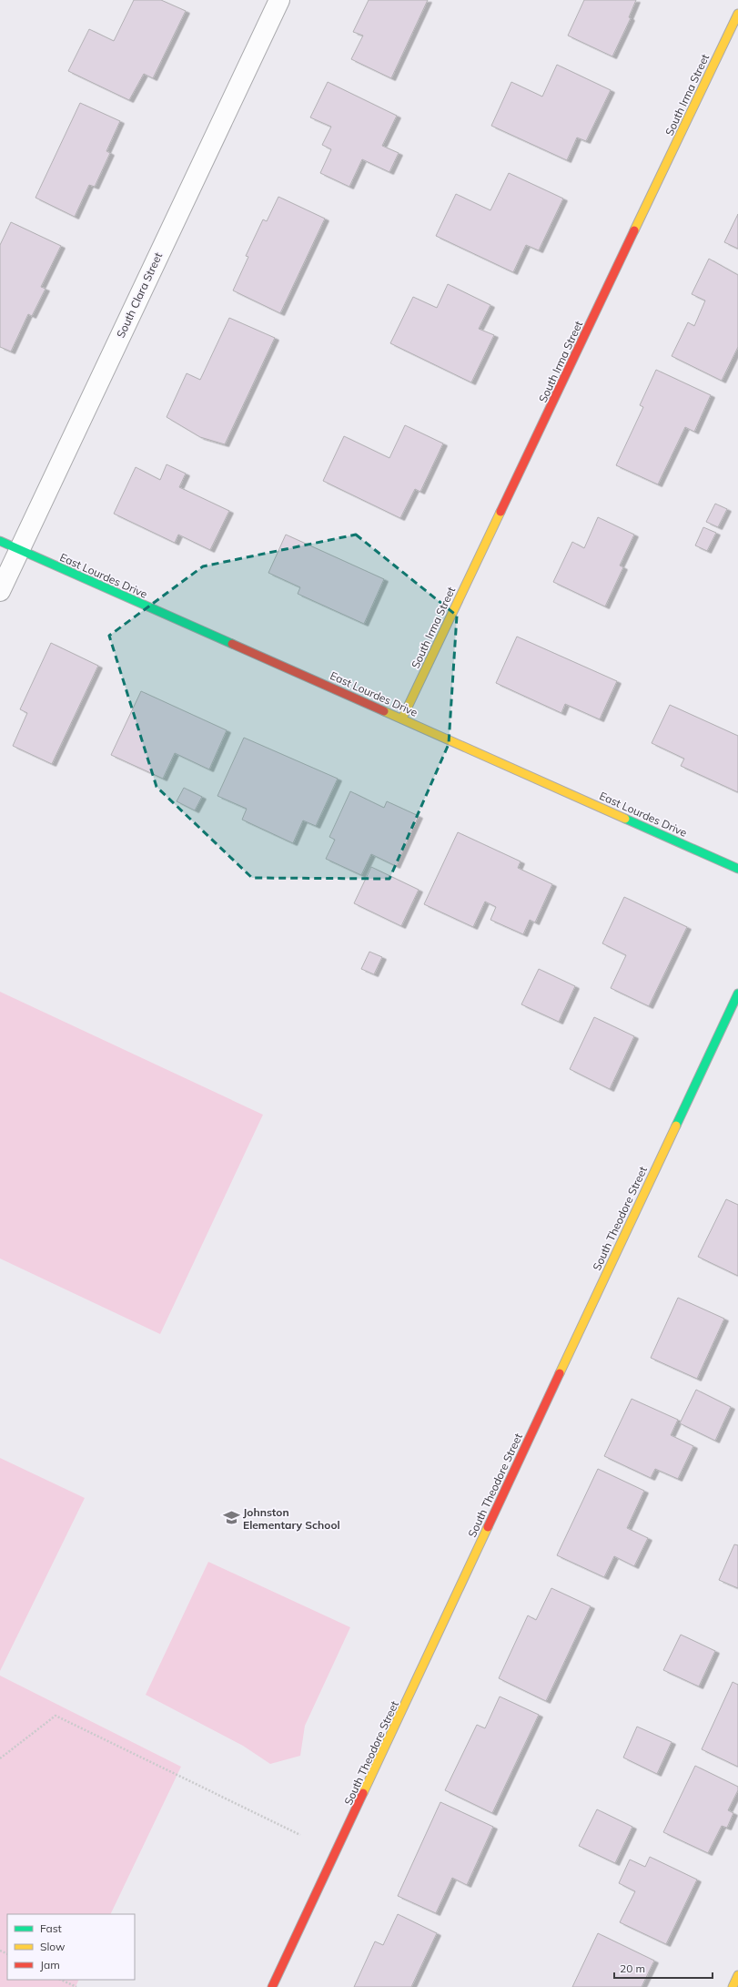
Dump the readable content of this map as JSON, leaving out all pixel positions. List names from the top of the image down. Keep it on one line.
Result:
{"streets":{"street":["South Irma Street","South Clara Street","East Lourdes Drive","South Theodore Street"]},"crossings":[["South Irma Street","East Lourdes Drive"],["South Clara Street","East Lourdes Drive"]],"places":{"school or university":["Johnston Elementary School"]},"legend":["Fast","Slow","Jam"],"scale_bar":"20 m"}
